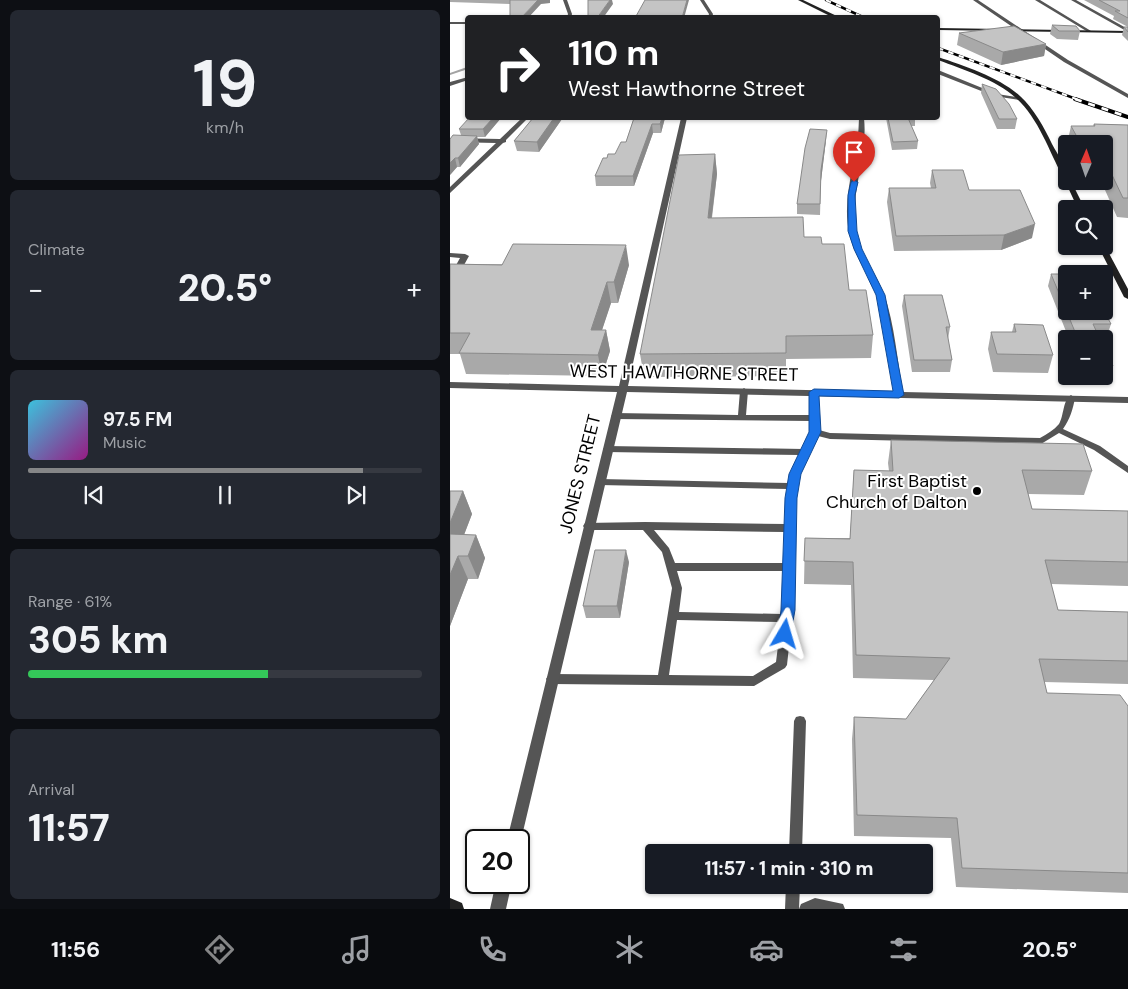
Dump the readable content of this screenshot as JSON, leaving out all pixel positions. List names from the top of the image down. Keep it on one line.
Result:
{"streets":{"street":["WEST HAWTHORNE STREET","JONES STREET"]},"crossings":[["WEST HAWTHORNE STREET","JONES STREET"]],"places":["First Baptist Church of Dalton"],"north":"top","page":{"tile":[["19","km/h"],"Climate",["Range · 61%","305 km"],["Arrival","11:57"]],"turn":["110 m","West Hawthorne Street"],"map_buttons":["+","−"],"heat":["−","20.5°","+"],"song":["97.5 FM","Music"],"limit":"20","trip":"11:57 · 1 min · 310 m","tabs":["11:56","20.5°"]}}
